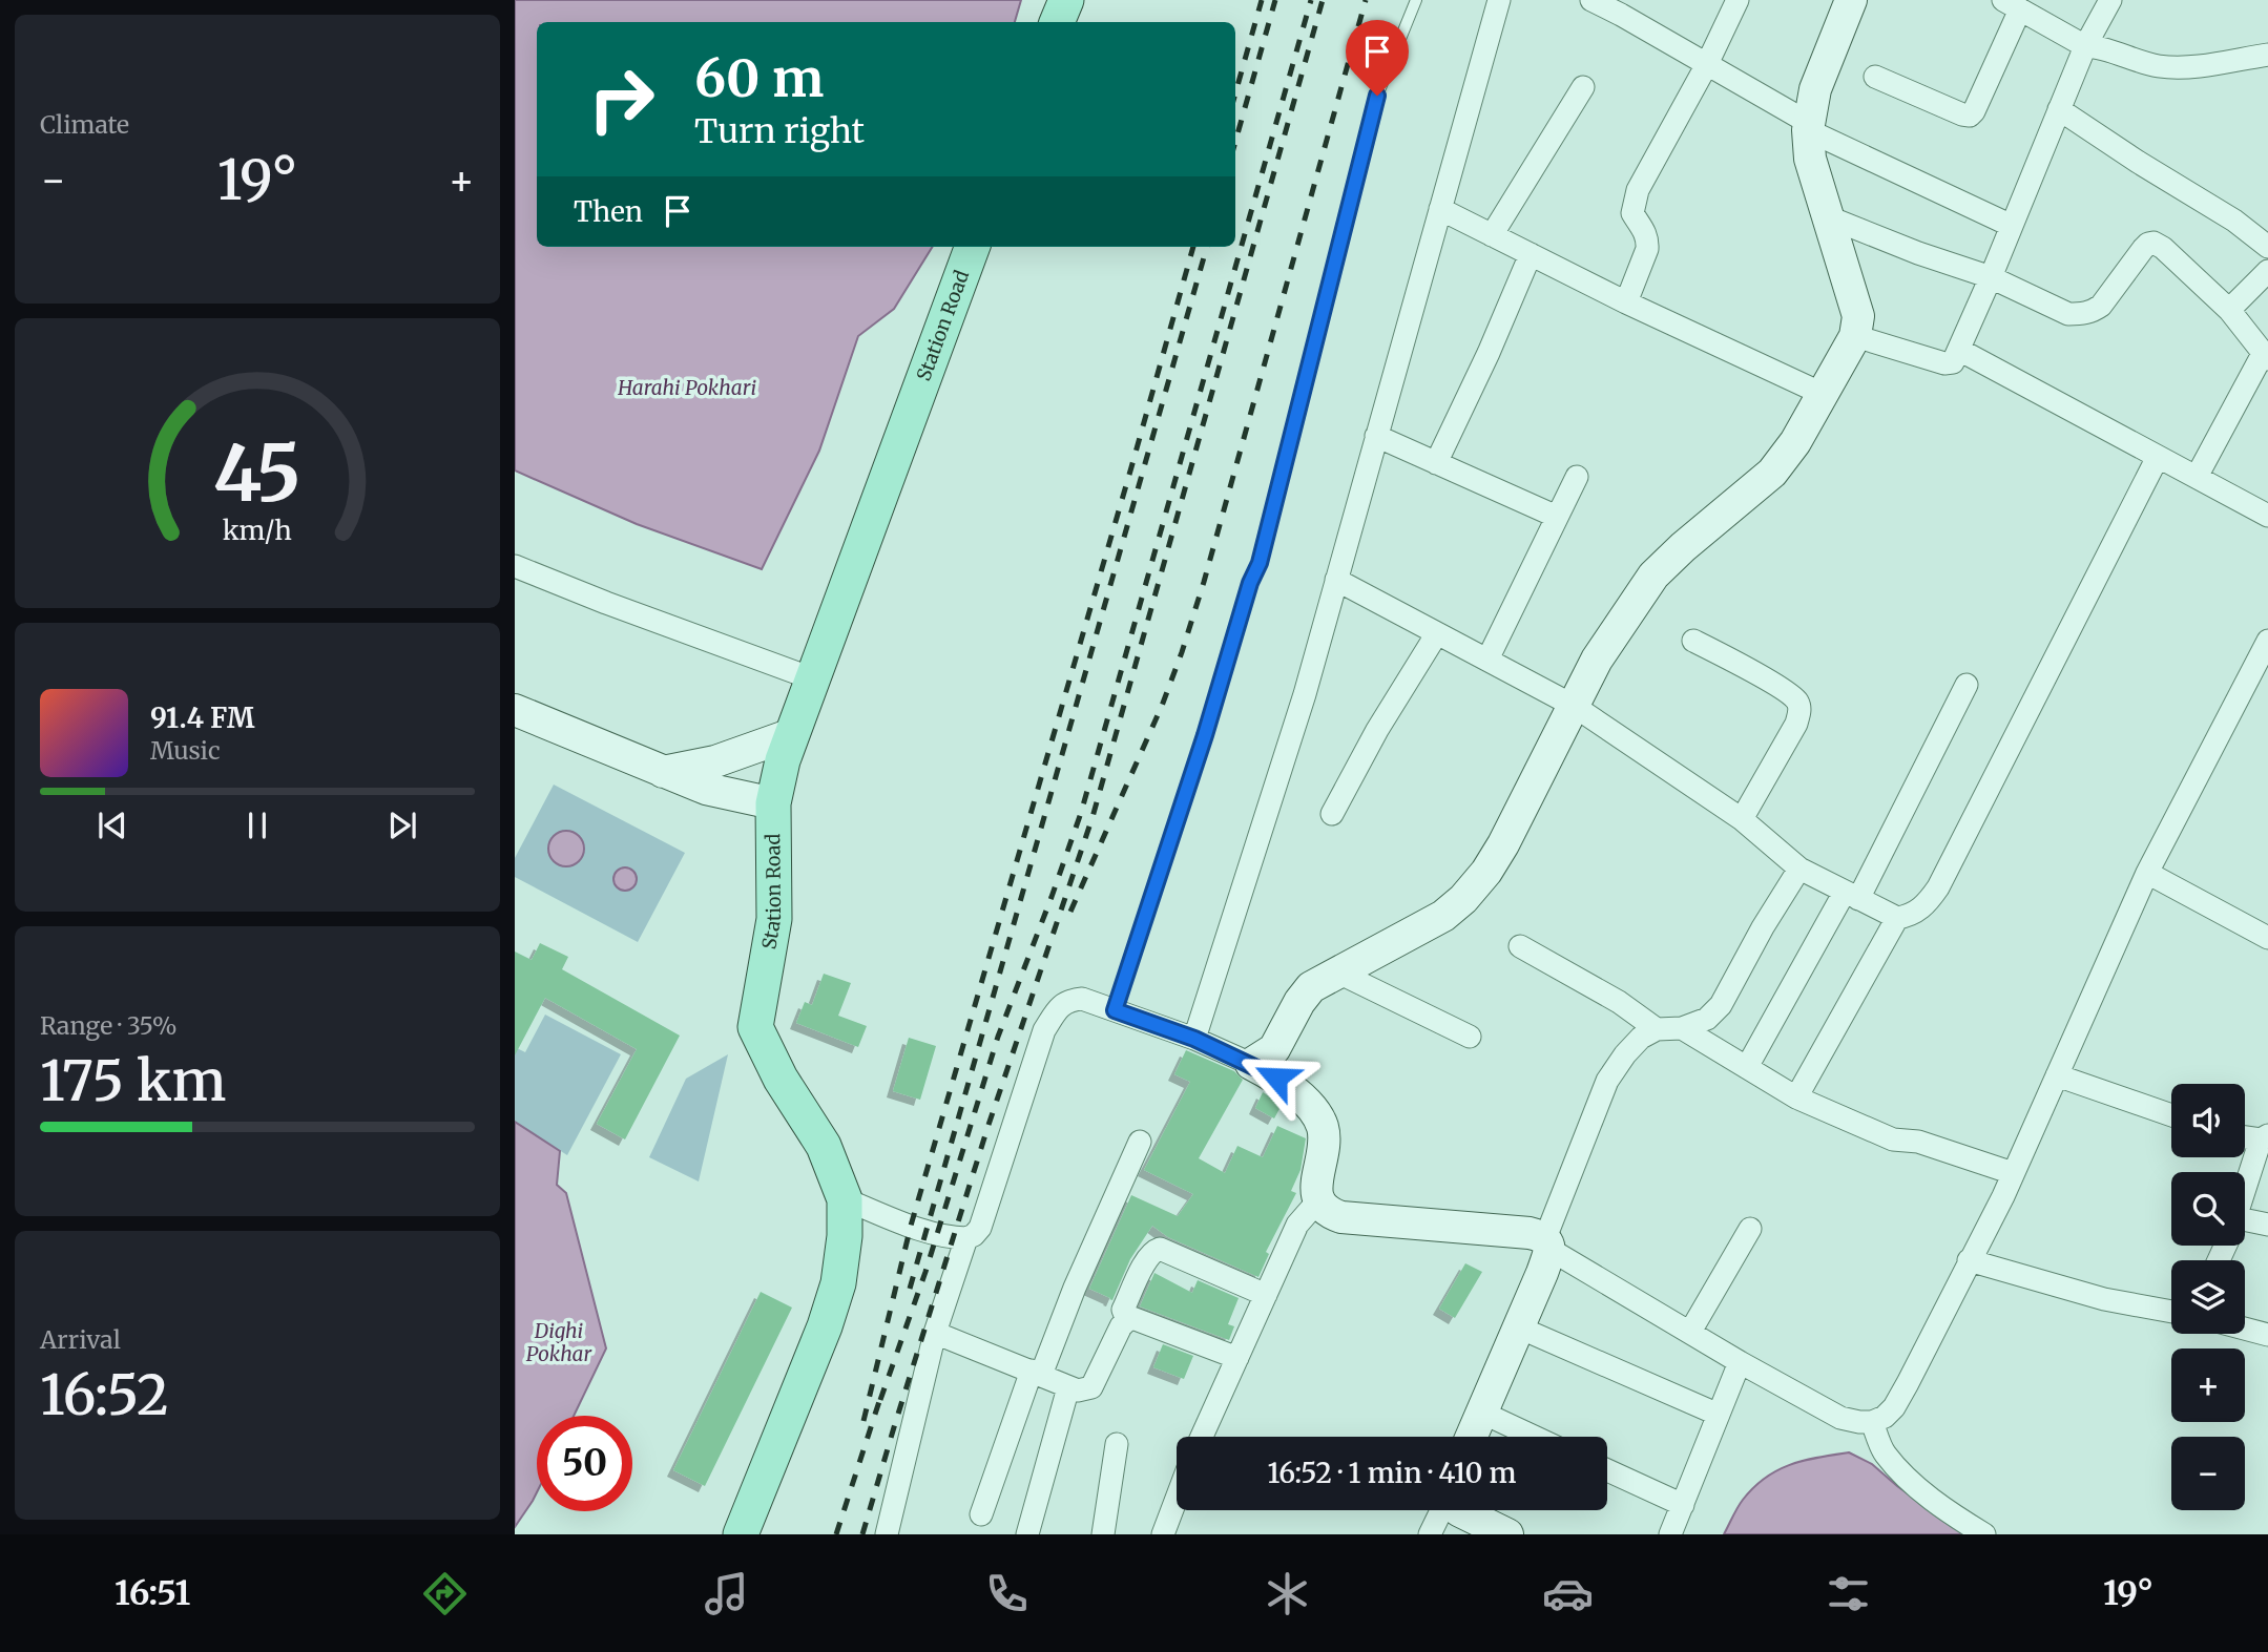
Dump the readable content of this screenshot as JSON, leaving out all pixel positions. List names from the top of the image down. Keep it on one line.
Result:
{"streets":{"main road":["Station Road"]},"water":["Harahi Pokhari","Dighi Pokhar"],"page":{"tile":["Climate",["Range · 35%","175 km"],["Arrival","16:52"]],"turn":["60 m","Turn right"],"heat":["−","19°","+"],"then":"Then","song":["91.4 FM","Music"],"map_buttons":["+","−"],"limit":"50","trip":"16:52 · 1 min · 410 m","tabs":["16:51","19°"],"gauge":["45","km/h"]}}
